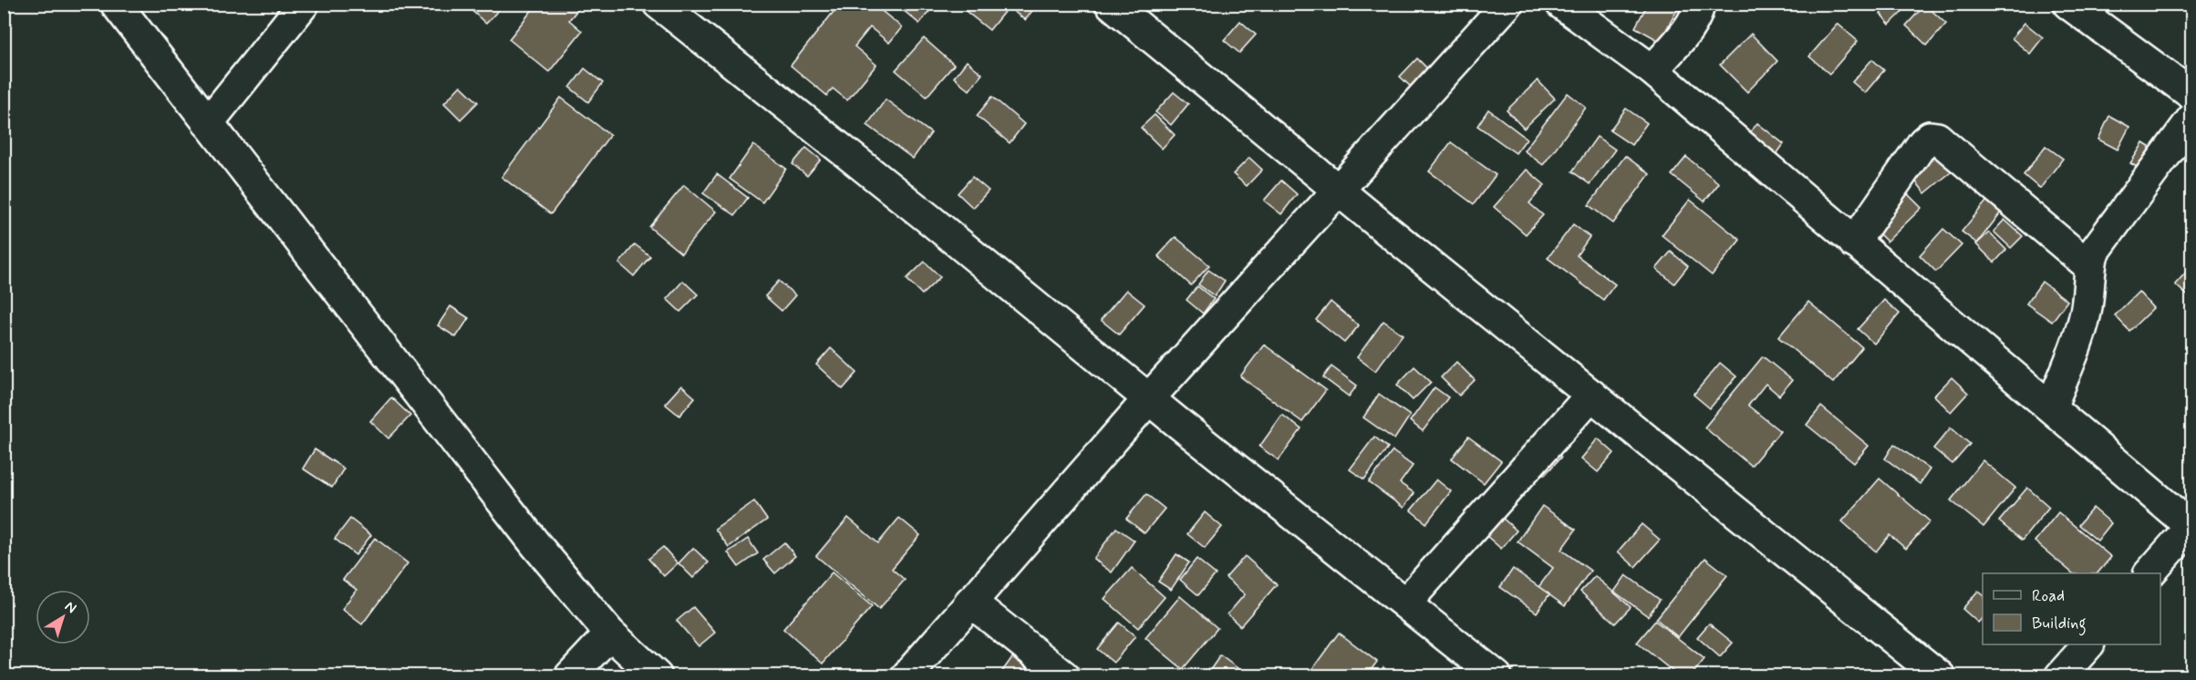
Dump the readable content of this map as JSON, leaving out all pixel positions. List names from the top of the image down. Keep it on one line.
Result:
{"legend":["Road","Building"],"north":"top right"}
